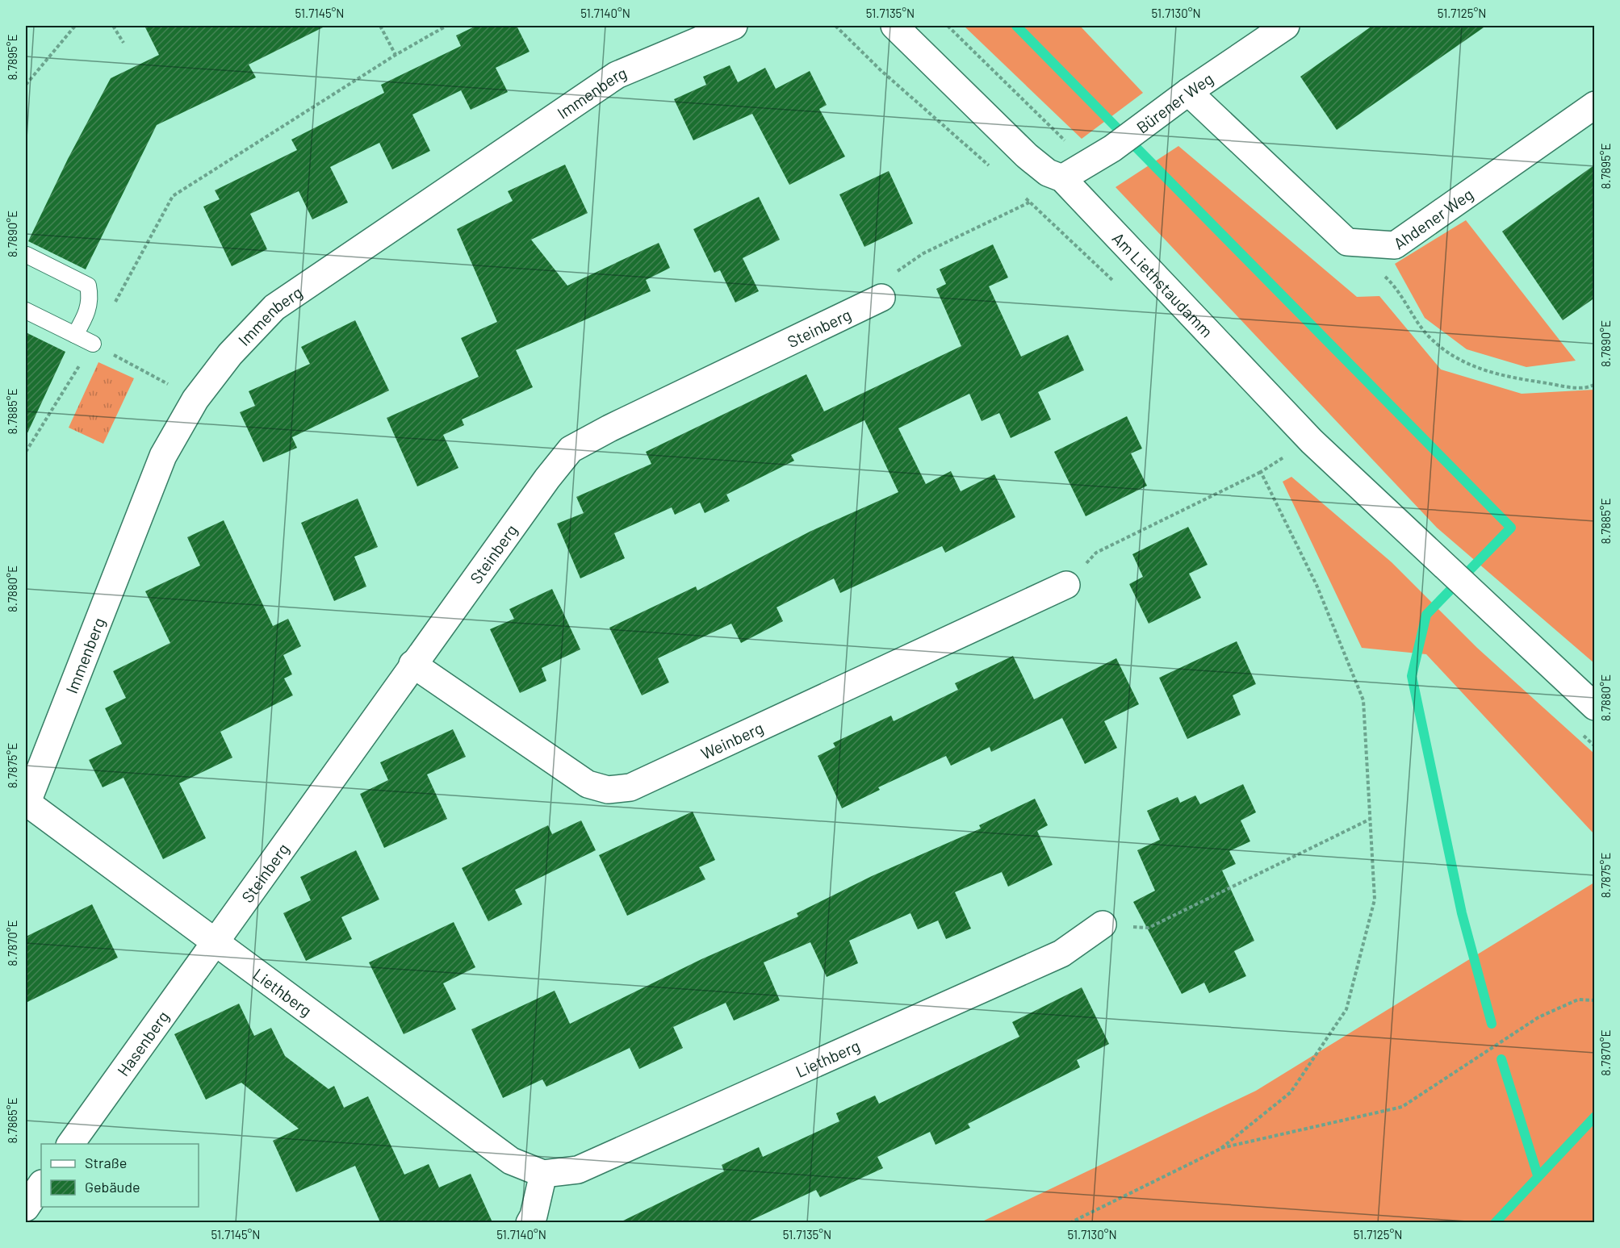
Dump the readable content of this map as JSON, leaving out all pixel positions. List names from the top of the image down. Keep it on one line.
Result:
{"streets":{"street":["Immenberg","Bürener Weg","Ahdener Weg","Am Liethstaudamm","Steinberg","Weinberg","Liethberg","Hasenberg"]},"crossings":[["Immenberg","Liethberg"],["Bürener Weg","Am Liethstaudamm"],["Steinberg","Weinberg"],["Steinberg","Liethberg"],["Steinberg","Hasenberg"],["Liethberg","Hasenberg"]],"legend":["Straße","Gebäude"],"coordinates":["51.7145°N","51.7140°N","51.7135°N","51.7130°N","51.7125°N","8.7895°E","8.7890°E","8.7885°E","8.7880°E","8.7875°E","8.7870°E","8.7865°E"]}
